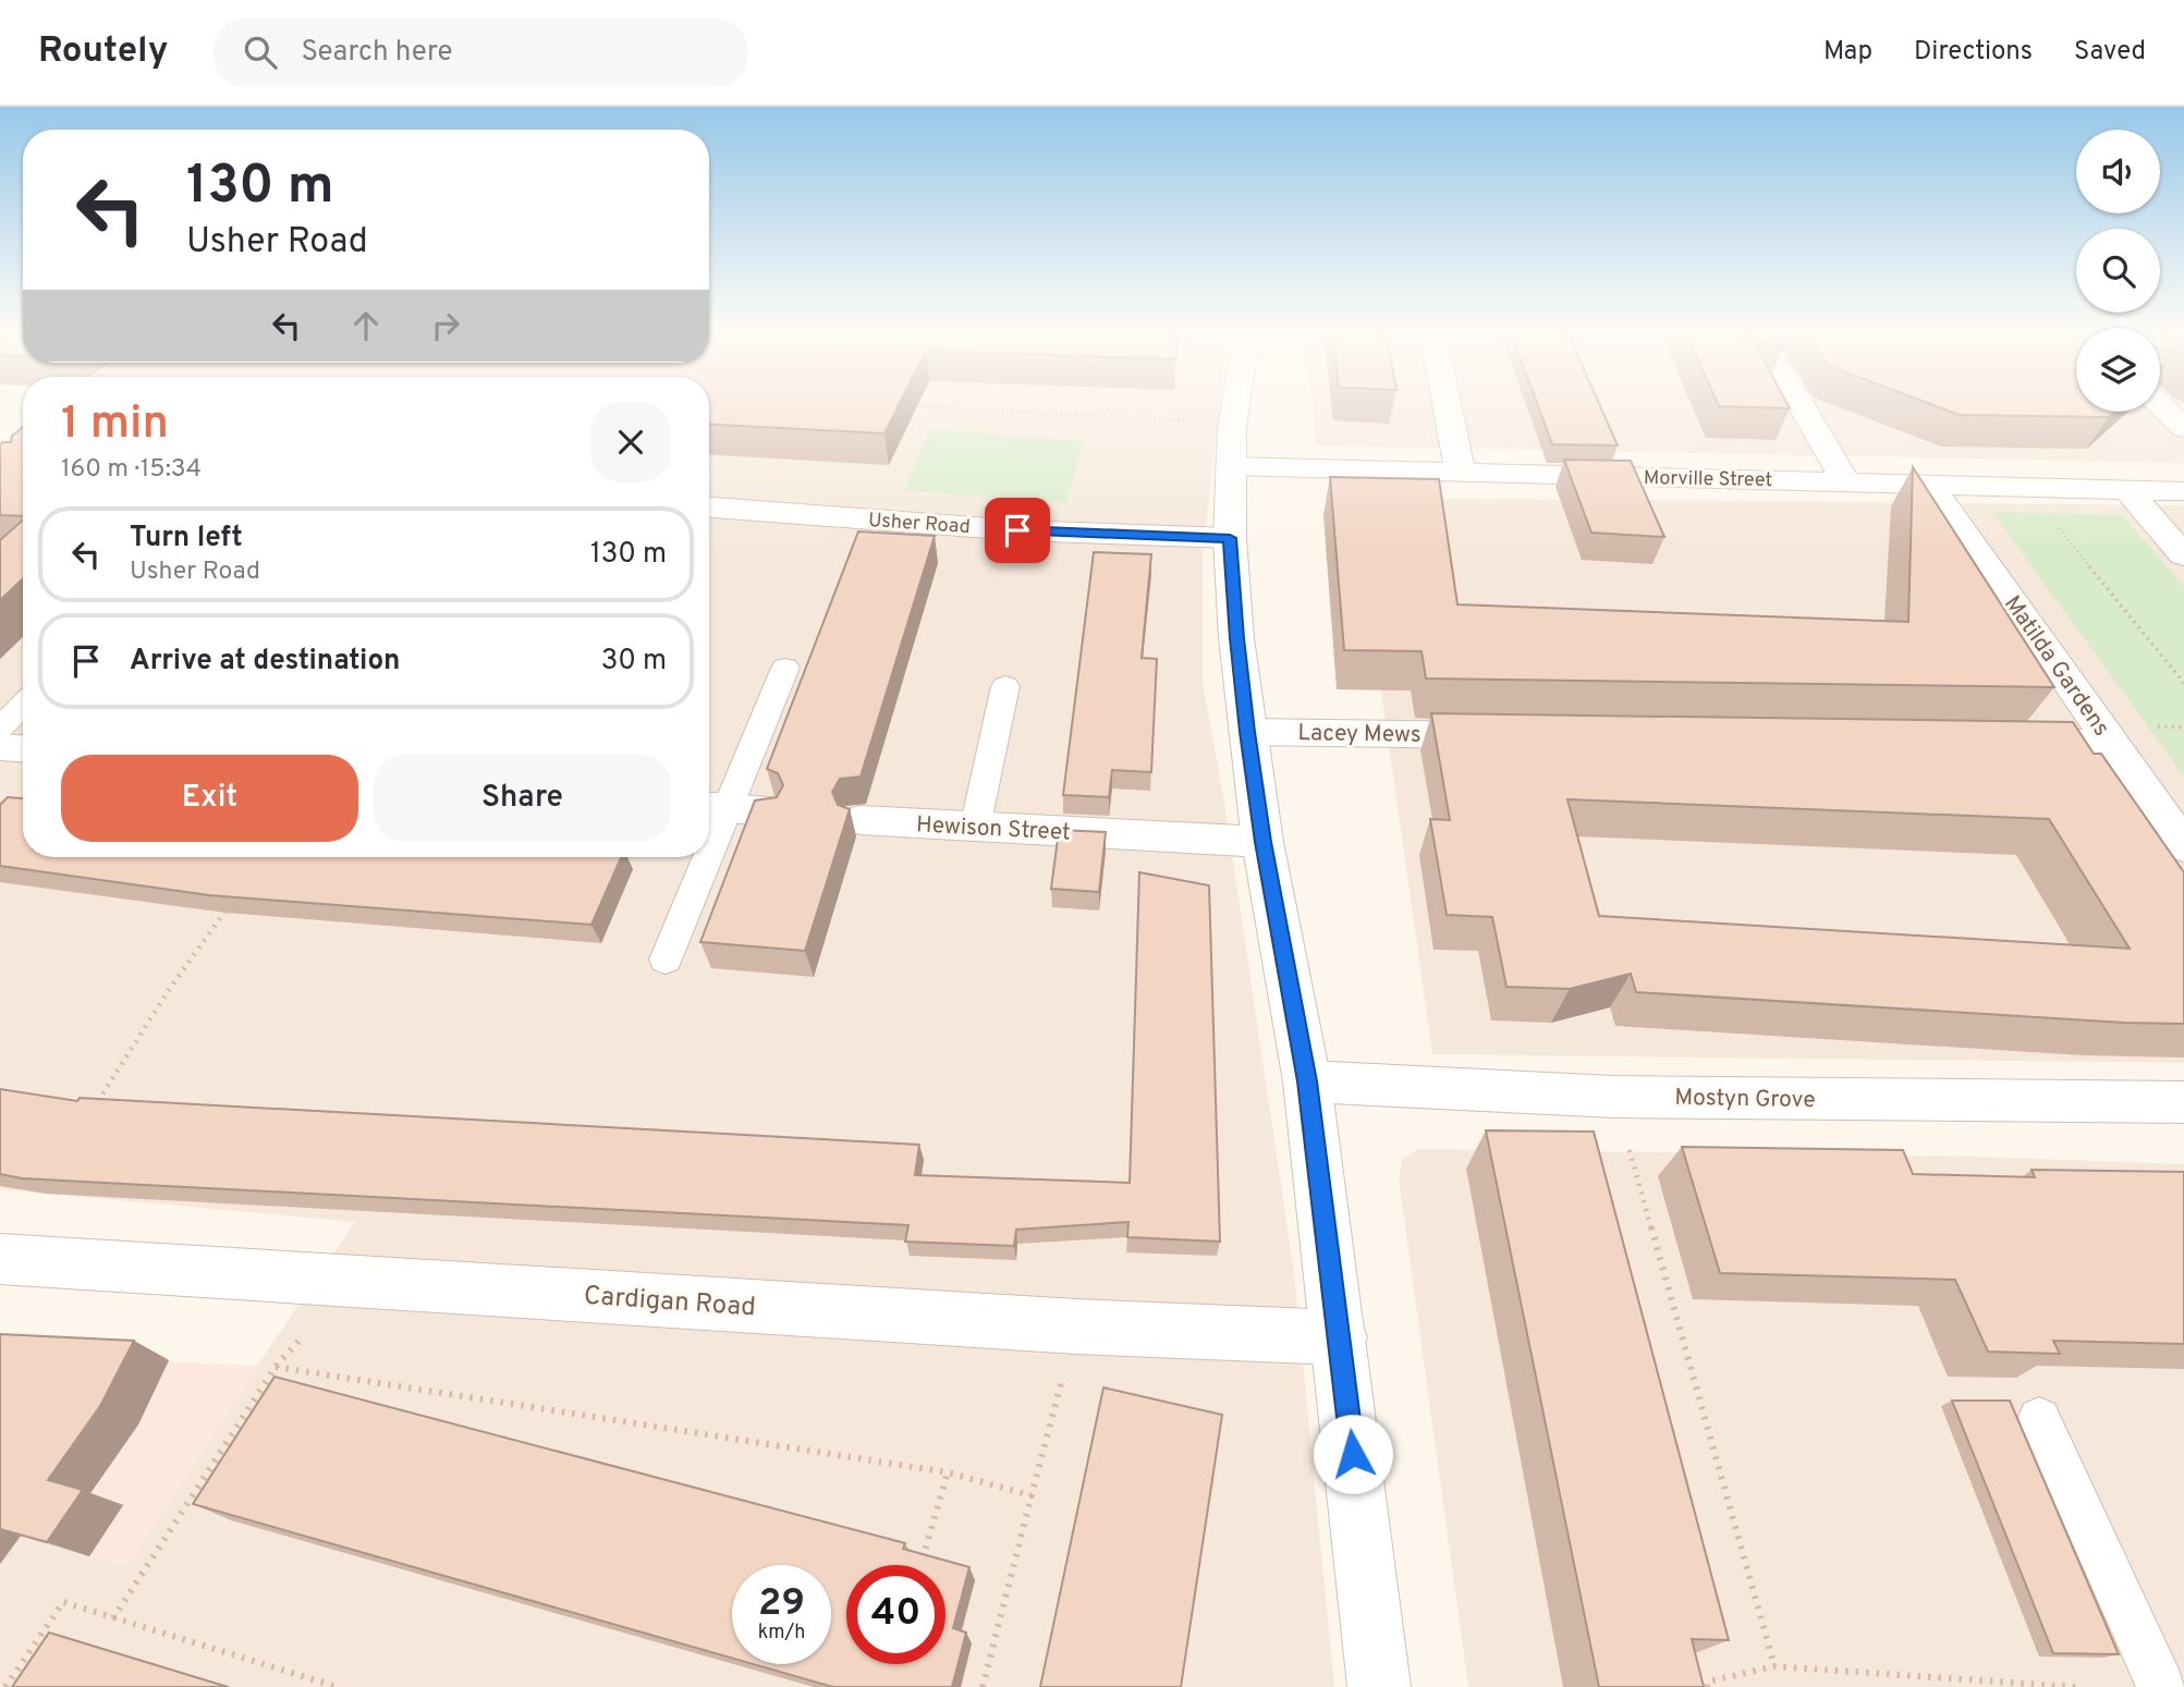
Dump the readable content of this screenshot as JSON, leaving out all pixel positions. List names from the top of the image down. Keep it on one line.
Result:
{"streets":{"street":["Morville Street","Usher Road","Matilda Gardens","Lacey Mews","Hewison Street","Mostyn Grove","Cardigan Road"]},"crossings":[["Morville Street","Matilda Gardens"]],"page":{"header":"Routely","search":"Search here","nav":["Map","Directions","Saved"],"turn":["130 m","Usher Road"],"heading":["1 min","160 m · 15:34"],"list":[{"name":"Turn left","note":"Usher Road","value":"130 m"},{"name":"Arrive at destination","value":"30 m"}],"buttons":["Exit","Share"],"speed":"29 km/h","limit":"40"}}
